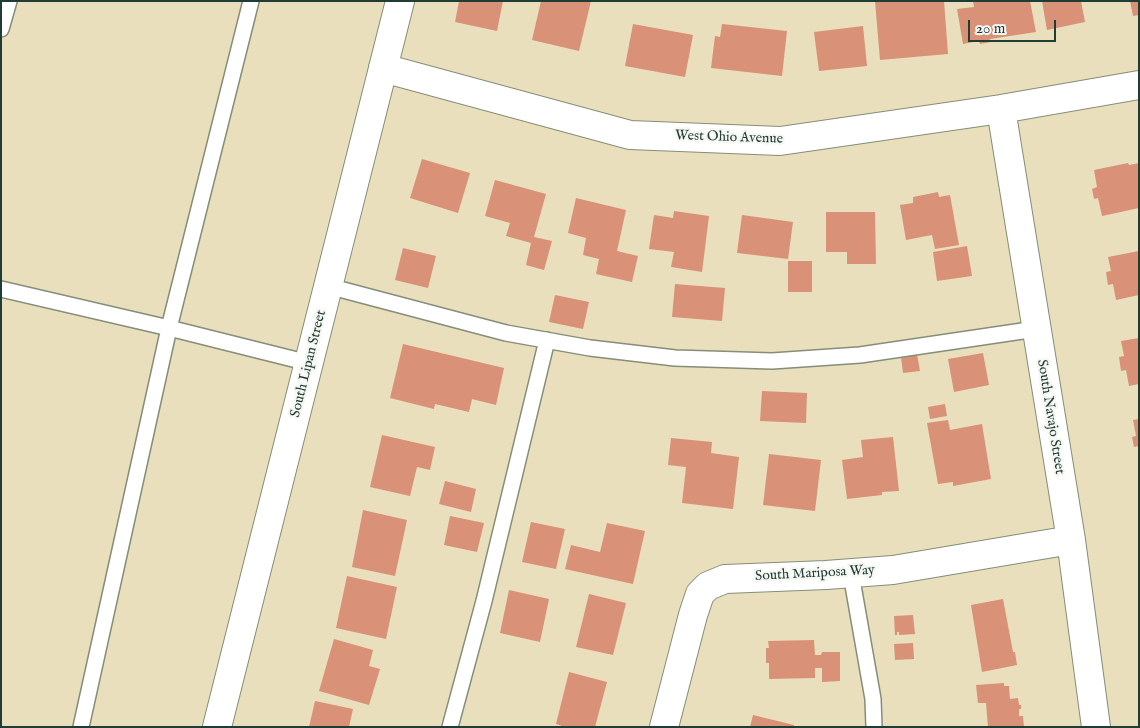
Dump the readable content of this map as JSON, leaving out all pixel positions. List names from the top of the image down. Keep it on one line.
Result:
{"streets":{"street":["West Ohio Avenue","South Lipan Street","South Navajo Street","South Mariposa Way"]},"crossings":[["West Ohio Avenue","South Lipan Street"],["West Ohio Avenue","South Navajo Street"],["South Navajo Street","South Mariposa Way"]],"scale_bar":"20 m"}
